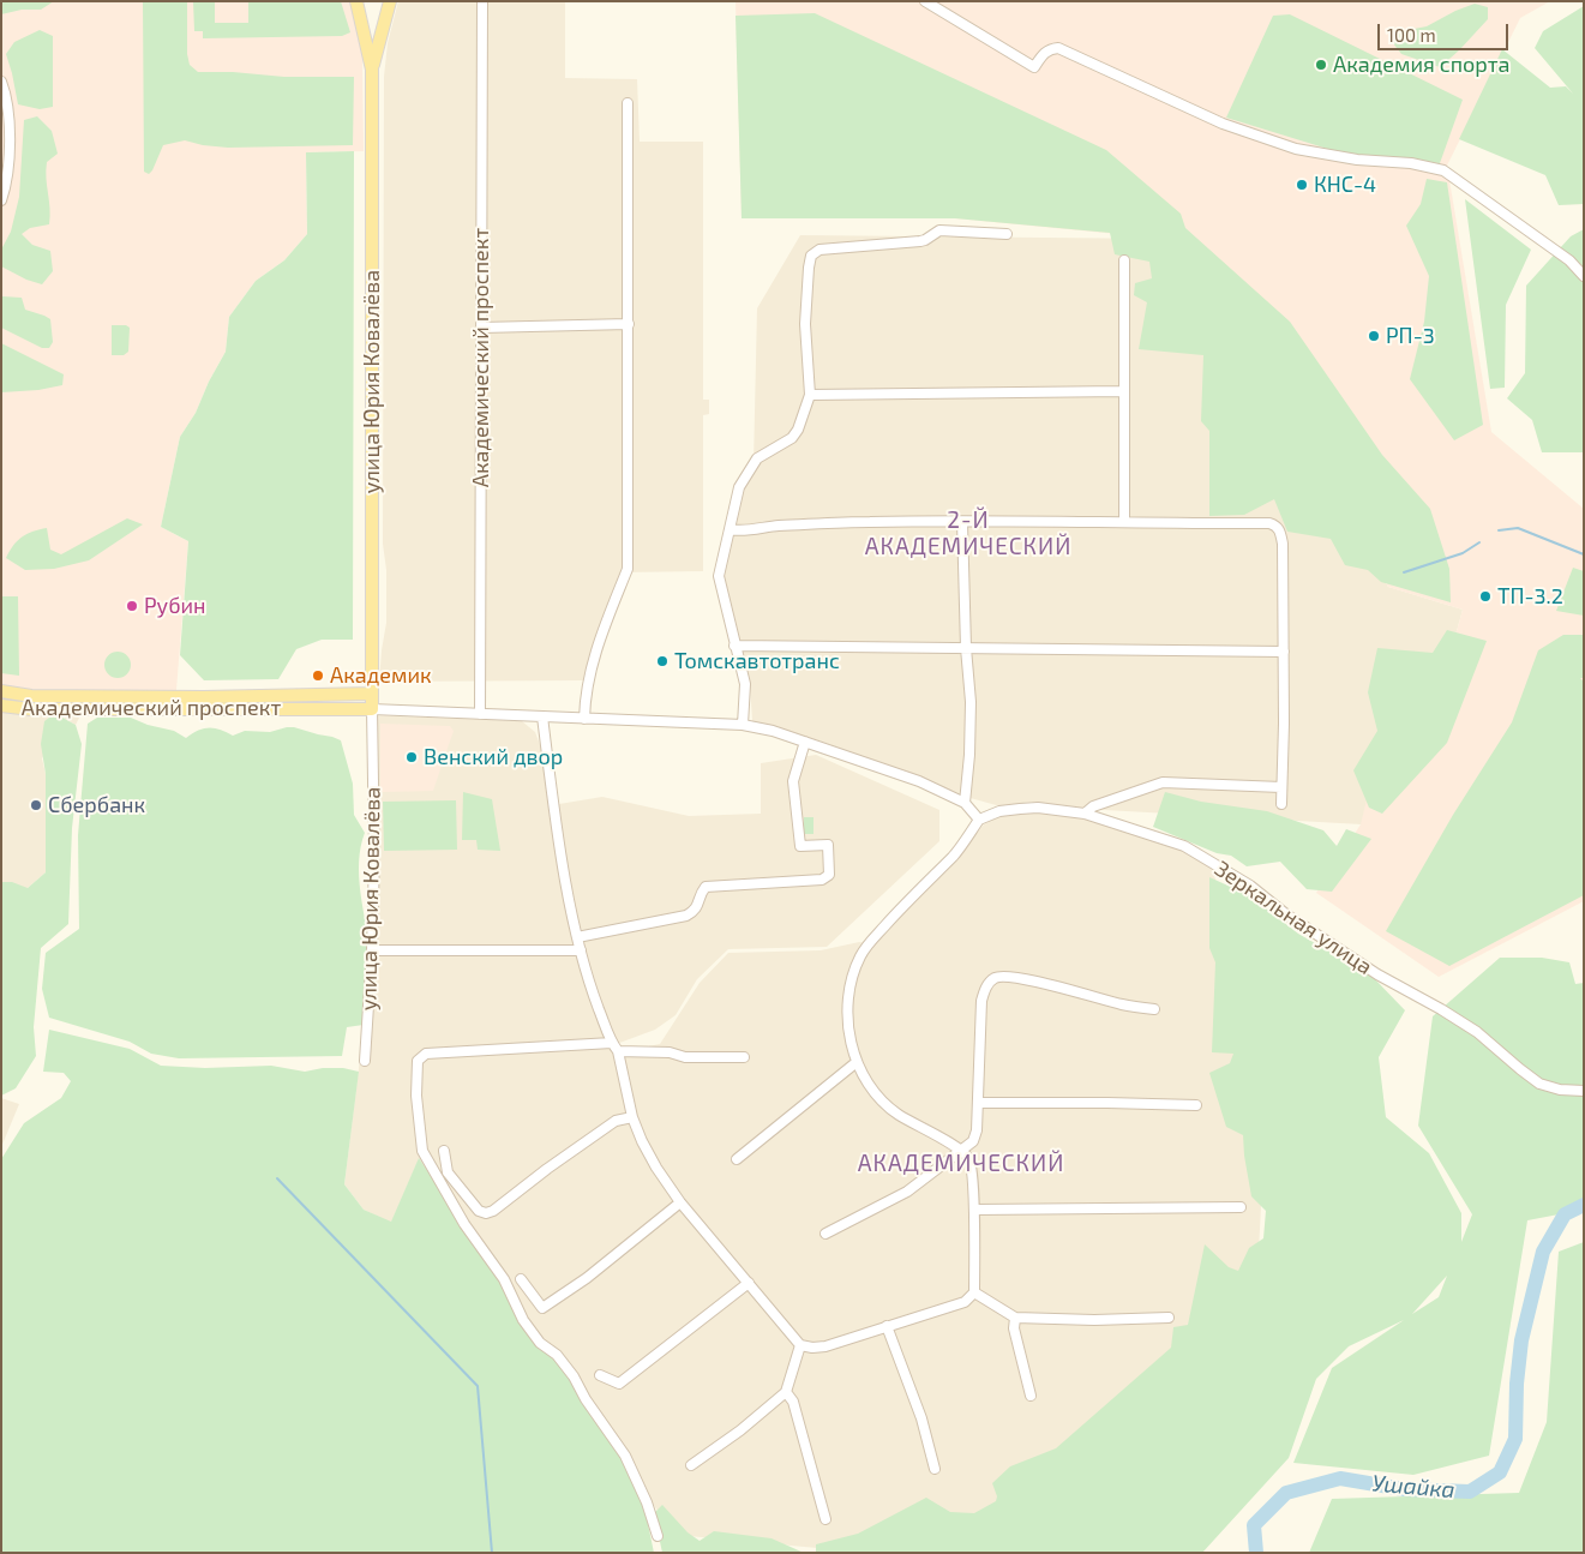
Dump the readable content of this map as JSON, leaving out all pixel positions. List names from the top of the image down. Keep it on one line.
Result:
{"streets":{"main road":["Академический проспект","улица Юрия Ковалёва"],"street":["Зеркальная улица"]},"crossings":[["Академический проспект","улица Юрия Ковалёва"],["Академический проспект","Зеркальная улица"]],"districts":["2-Й АКАДЕМИЧЕСКИЙ","АКАДЕМИЧЕСКИЙ"],"water":["Ушайка"],"places":["Академия спорта","КНС-4","РП-3","ТП-3.2","Рубин","Томскавтотранс","Академик","Венский двор","Сбербанк"],"scale_bar":"100 m"}
